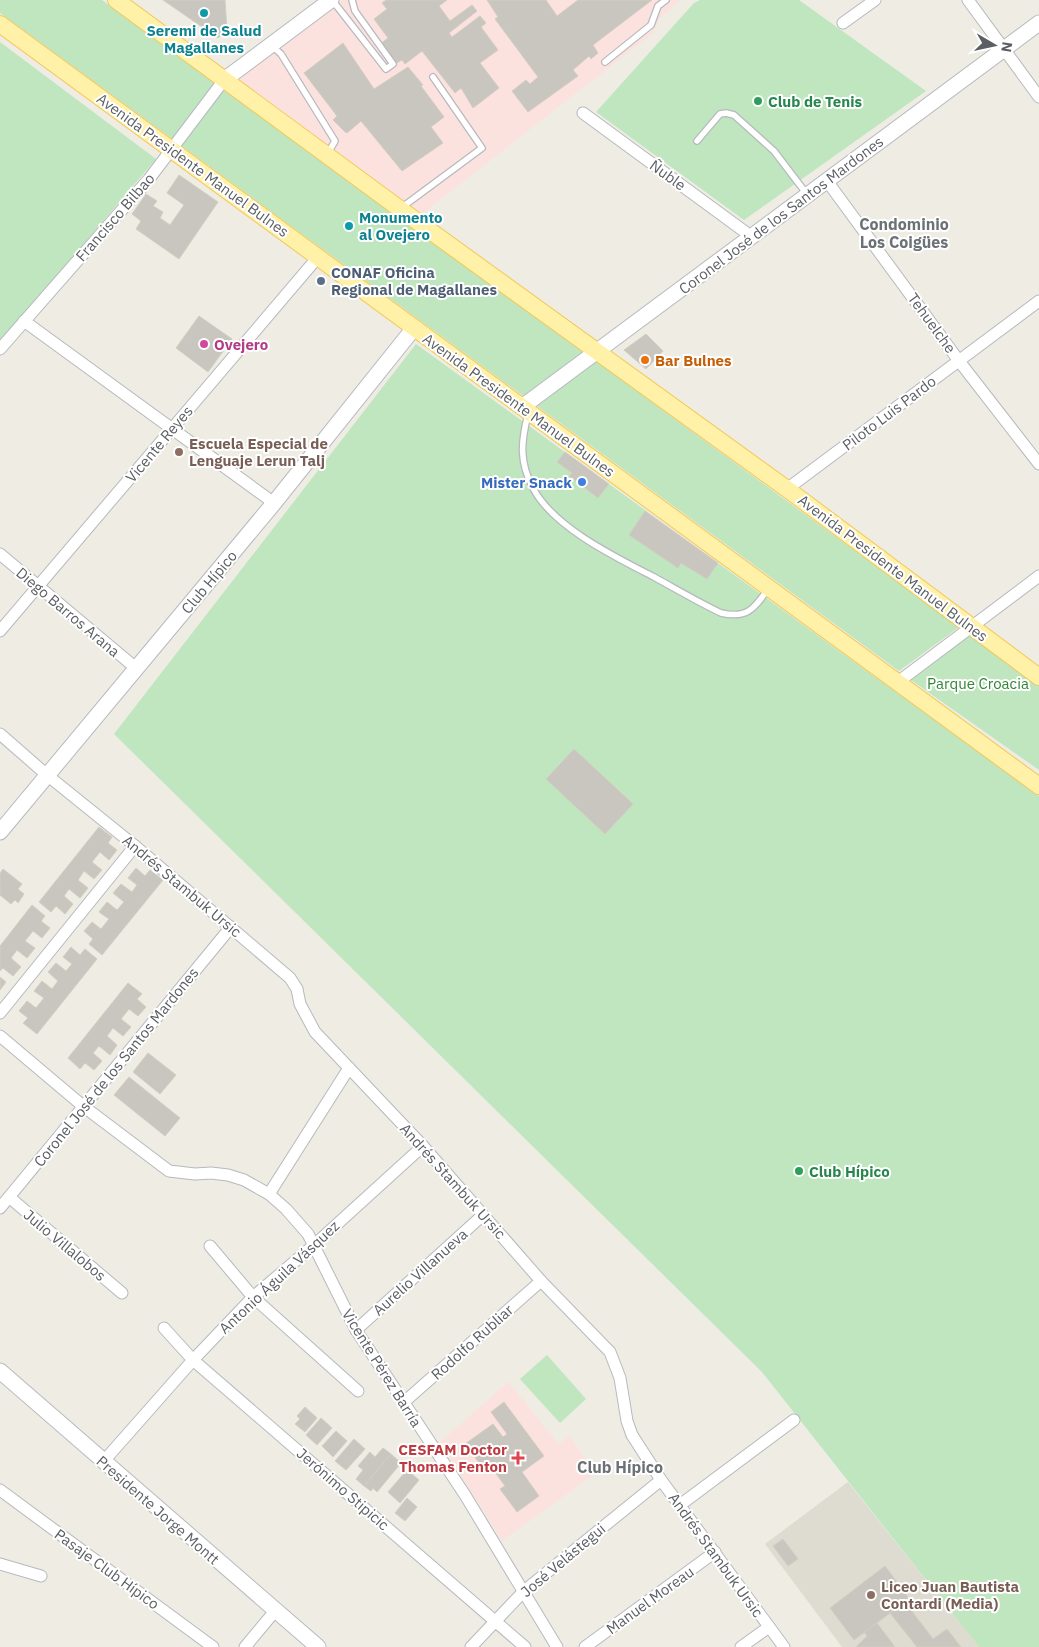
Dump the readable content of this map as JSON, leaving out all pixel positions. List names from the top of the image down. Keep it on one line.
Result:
{"streets":{"main road":["Avenida Presidente Manuel Bulnes"],"street":["Ñuble","Coronel José de los Santos Mardones","Francisco Bilbao","Tehuelche","Piloto Luis Pardo","Vicente Reyes","Club Hípico","Diego Barros Arana","Andrés Stambuk Ursic","Julio Villalobos","Aurelio Villanueva","Antonio Águila Vásquez","Rodolfo Rubliar","Vicente Pérez Barría","Jerónimo Stipicic","Presidente Jorge Montt","José Velástegui","Pasaje Club Hípico","Manuel Moreau"]},"crossings":[["Avenida Presidente Manuel Bulnes","Coronel José de los Santos Mardones"],["Avenida Presidente Manuel Bulnes","Francisco Bilbao"],["Avenida Presidente Manuel Bulnes","Piloto Luis Pardo"],["Avenida Presidente Manuel Bulnes","Vicente Reyes"],["Avenida Presidente Manuel Bulnes","Club Hípico"],["Ñuble","Coronel José de los Santos Mardones"],["Coronel José de los Santos Mardones","Tehuelche"],["Coronel José de los Santos Mardones","Andrés Stambuk Ursic"],["Coronel José de los Santos Mardones","Julio Villalobos"],["Coronel José de los Santos Mardones","Vicente Pérez Barría"],["Tehuelche","Piloto Luis Pardo"],["Vicente Reyes","Diego Barros Arana"],["Club Hípico","Diego Barros Arana"],["Club Hípico","Andrés Stambuk Ursic"],["Andrés Stambuk Ursic","Aurelio Villanueva"],["Andrés Stambuk Ursic","Antonio Águila Vásquez"],["Andrés Stambuk Ursic","Rodolfo Rubliar"],["Andrés Stambuk Ursic","José Velástegui"],["Andrés Stambuk Ursic","Manuel Moreau"],["Aurelio Villanueva","Vicente Pérez Barría"],["Antonio Águila Vásquez","Vicente Pérez Barría"],["Antonio Águila Vásquez","Jerónimo Stipicic"],["Antonio Águila Vásquez","Presidente Jorge Montt"],["Rodolfo Rubliar","Vicente Pérez Barría"],["Vicente Pérez Barría","José Velástegui"],["Jerónimo Stipicic","José Velástegui"]],"districts":["Condominio Los Coigües","Club Hípico"],"parks":["Parque Croacia"],"places":{"other":["Seremi de Salud Magallanes","Club de Tenis","Monumento al Ovejero","CONAF Oficina Regional de Magallanes","Ovejero","Bar Bulnes","Escuela Especial de Lenguaje Lerun Talj","Mister Snack","Club Hípico","Liceo Juan Bautista Contardi (Media)"],"health":["CESFAM Doctor Thomas Fenton"]},"north":"right"}
